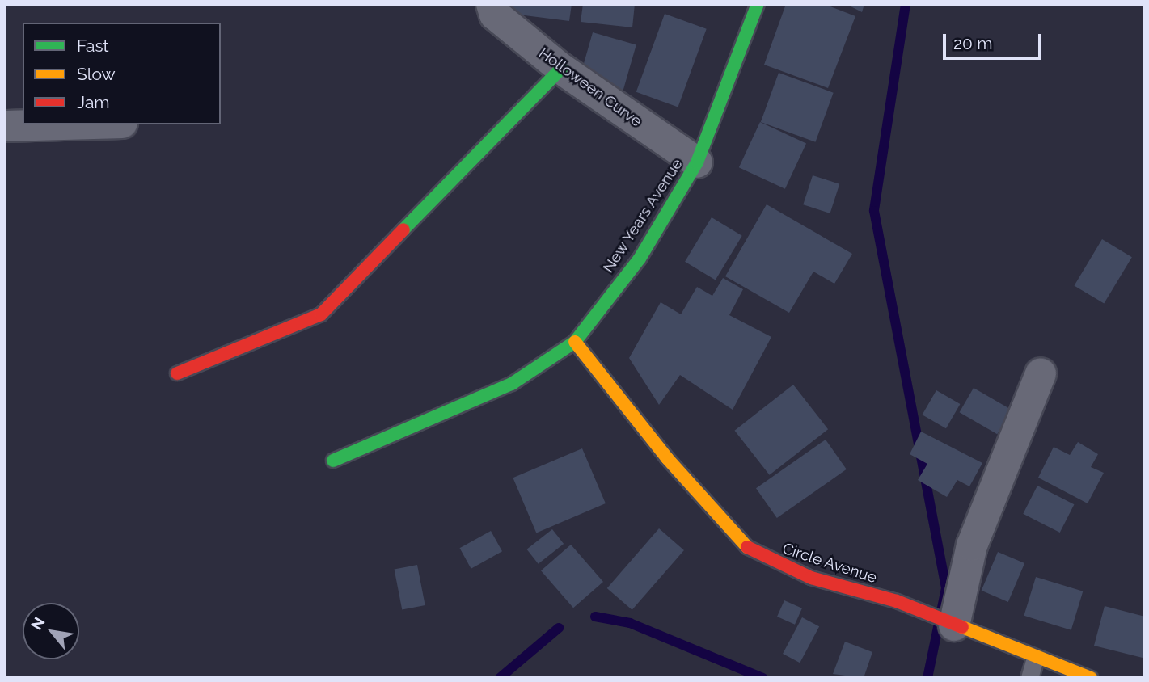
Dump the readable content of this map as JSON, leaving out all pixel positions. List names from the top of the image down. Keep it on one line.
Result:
{"streets":{"street":["Holloween Curve","New Years Avenue","Circle Avenue"]},"crossings":[["Holloween Curve","New Years Avenue"],["New Years Avenue","Circle Avenue"]],"legend":["Fast","Slow","Jam"],"scale_bar":"20 m","north":"top left"}
